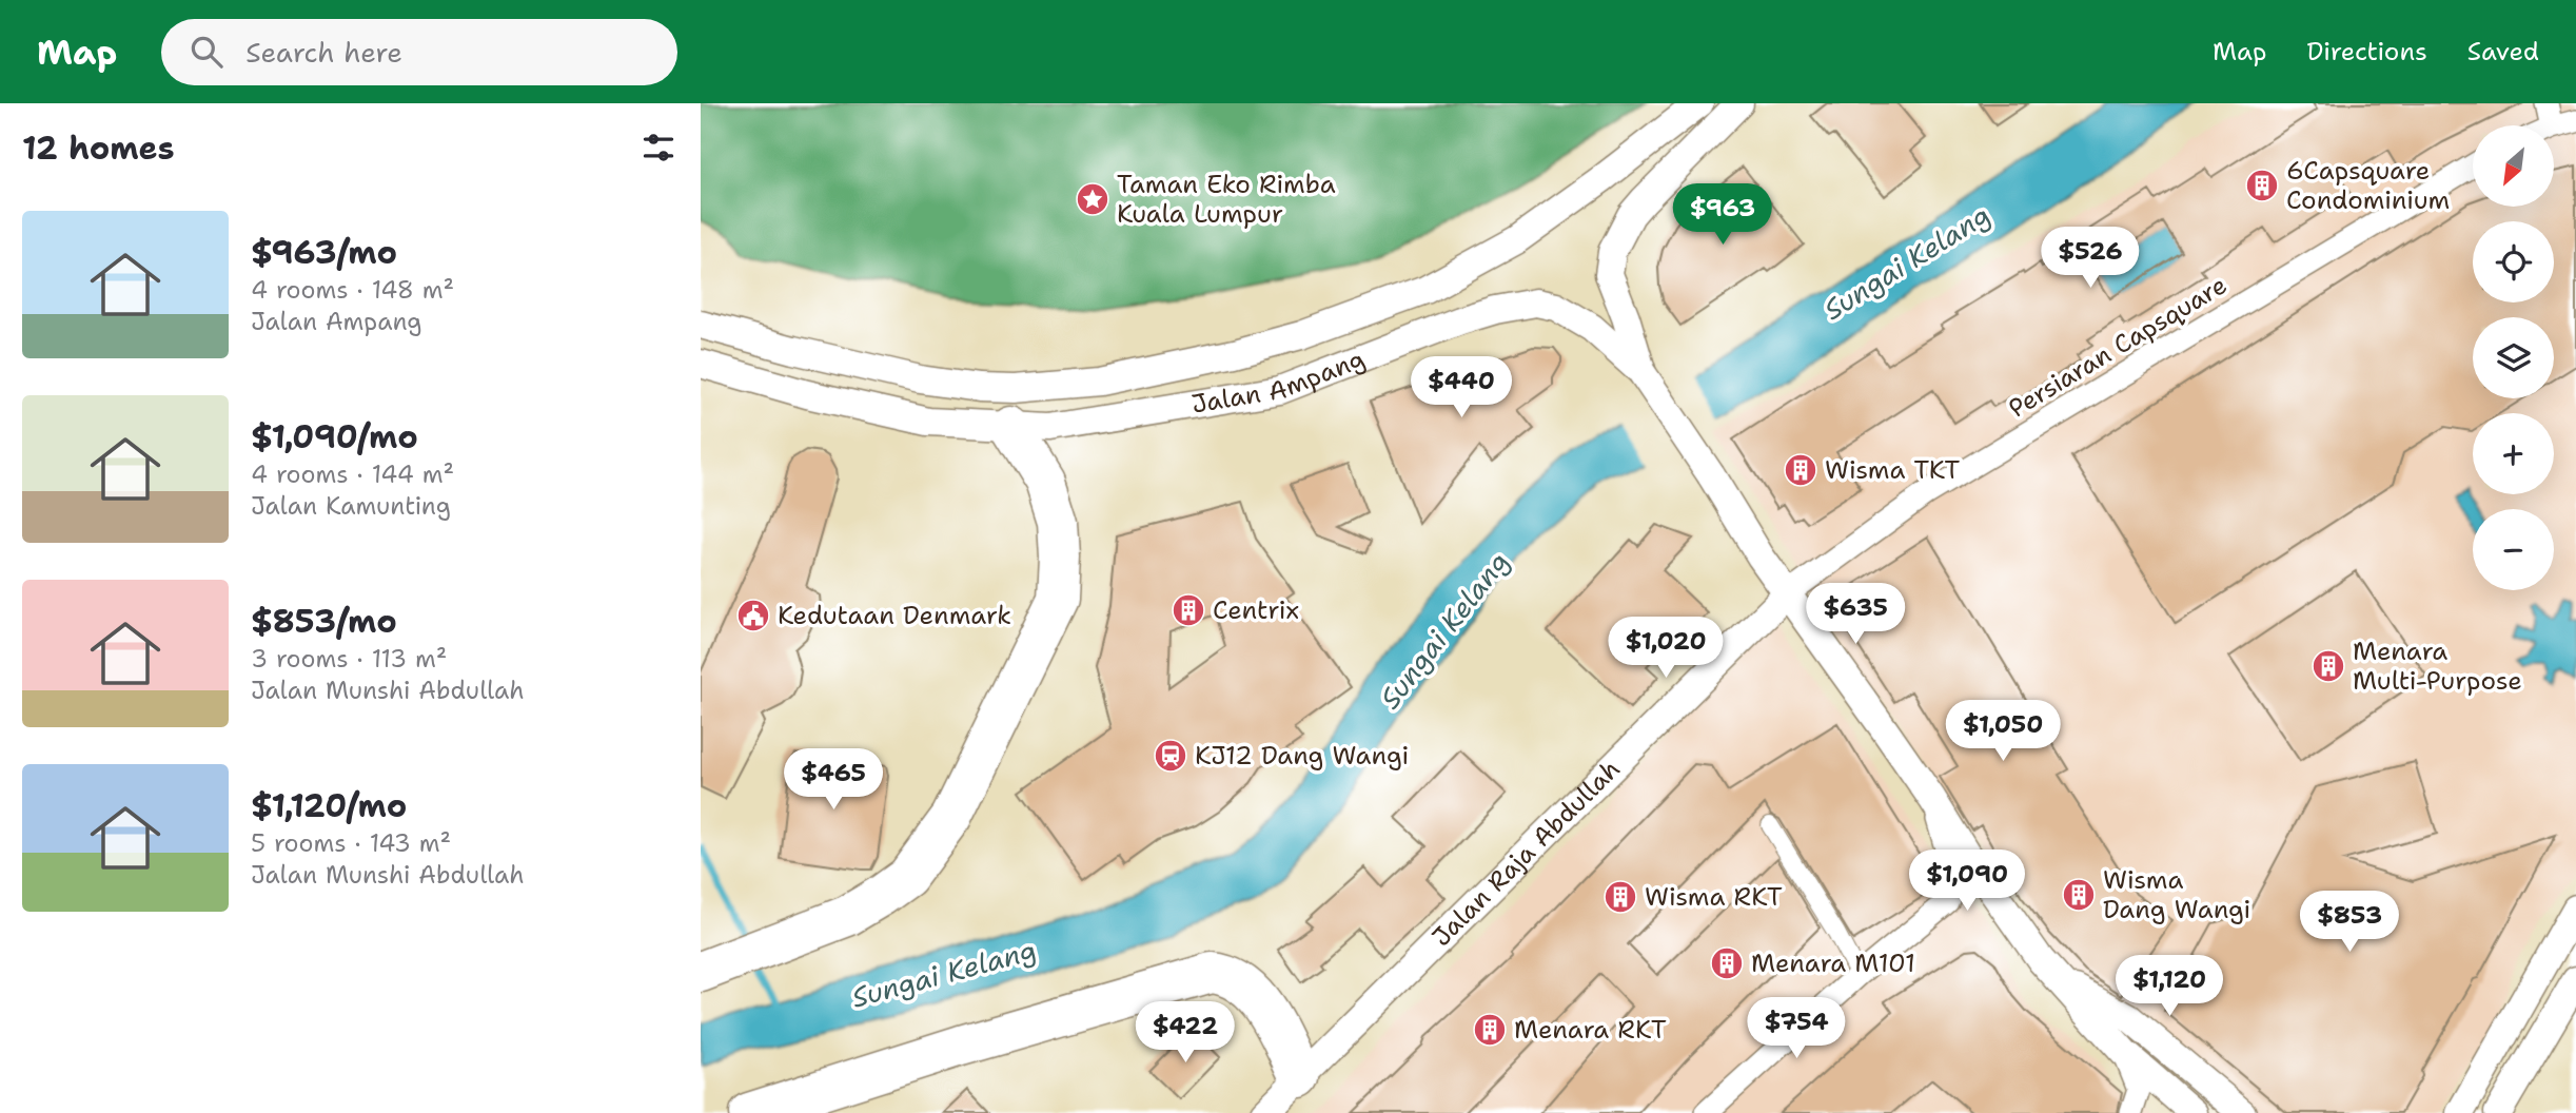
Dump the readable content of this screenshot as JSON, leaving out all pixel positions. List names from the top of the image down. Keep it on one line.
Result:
{"streets":{"street":["Persiaran Capsquare","Jalan Ampang","Jalan Raja Abdullah"]},"crossings":[["Persiaran Capsquare","Jalan Raja Abdullah"]],"water":["Sungai Kelang"],"places":{"building":["6Capsquare Condominium","Wisma TKT","Centrix","Menara Multi-Purpose","Wisma Dang Wangi","Wisma RKT","Menara M101","Menara RKT"],"place":["Taman Eko Rimba Kuala Lumpur"],"public building":["Kedutaan Denmark"],"station":["KJ12 Dang Wangi"]},"north":"bottom left","page":{"header":"Map","search":"Search here","nav":["Map","Directions","Saved"],"heading":"12 homes","map_buttons":["+","−"],"price":["$963","$526","$440","$635","$1,020","$1,050","$465","$1,090","$853","$1,120","$754","$422"],"list":[{"name":"$963/mo","note":"4 rooms · 148 m² · Jalan Ampang"},{"name":"$1,090/mo","note":"4 rooms · 144 m² · Jalan Kamunting"},{"name":"$853/mo","note":"3 rooms · 113 m² · Jalan Munshi Abdullah"},{"name":"$1,120/mo","note":"5 rooms · 143 m² · Jalan Munshi Abdullah"}]}}
